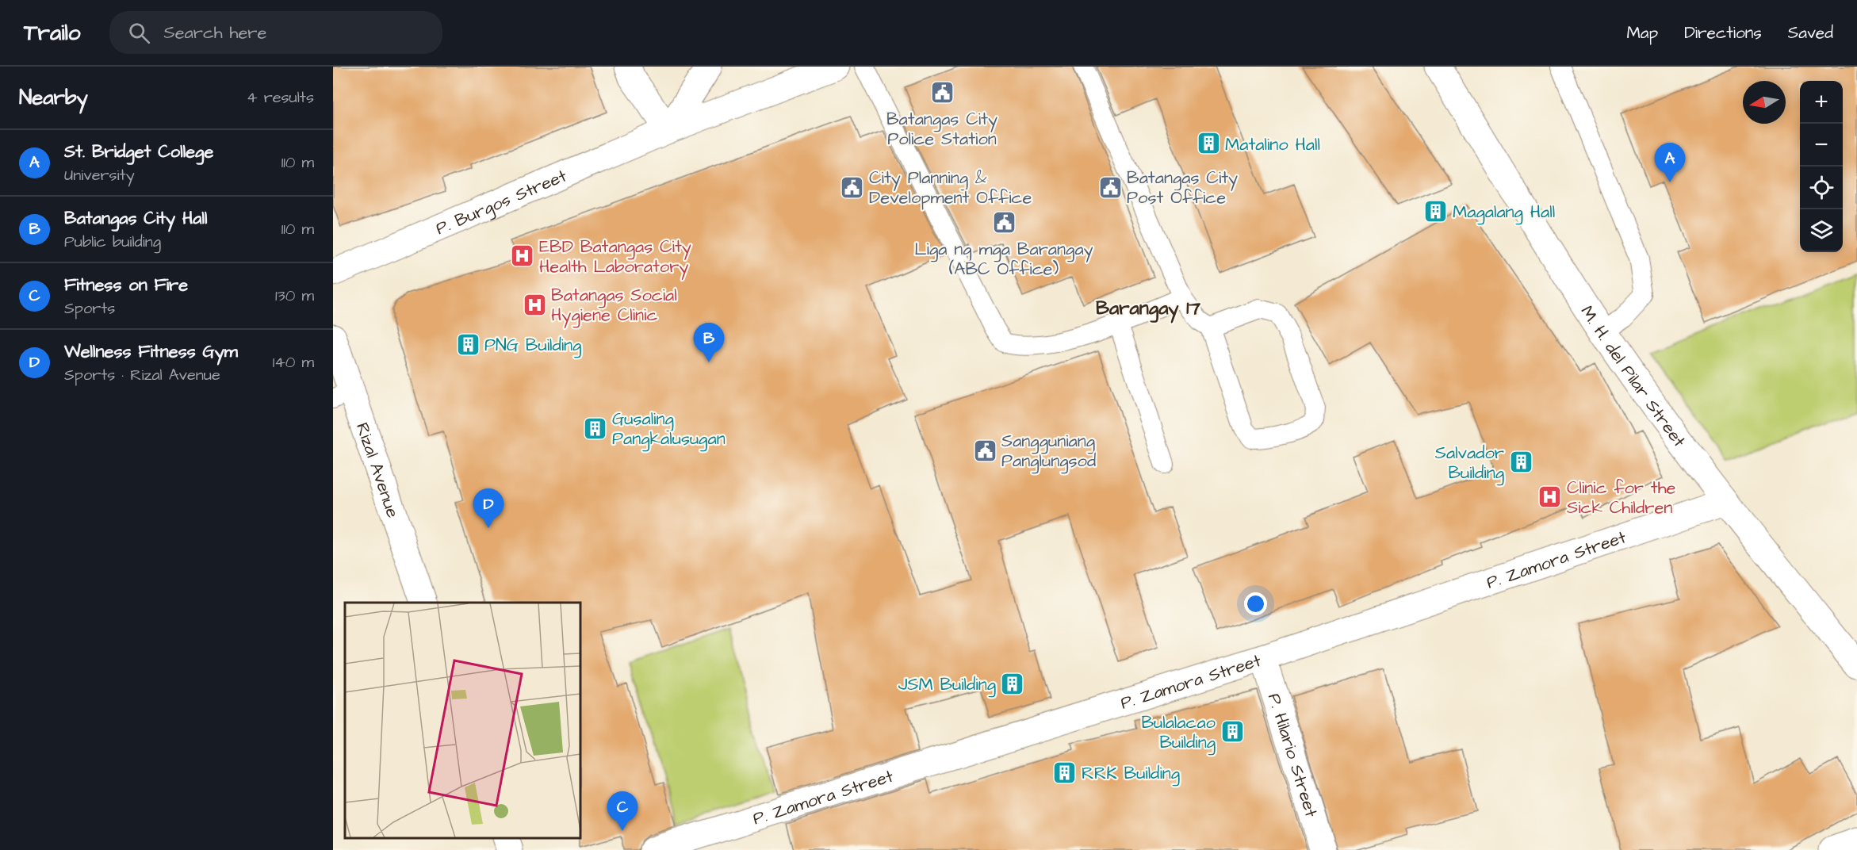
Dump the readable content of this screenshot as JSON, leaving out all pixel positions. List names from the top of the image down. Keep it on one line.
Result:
{"streets":{"street":["P. Burgos Street","M. H. del Pilar Street","Rizal Avenue","P. Zamora Street","P. Hilario Street"]},"crossings":[["M. H. del Pilar Street","P. Zamora Street"],["P. Zamora Street","P. Hilario Street"]],"districts":["Barangay 17"],"places":{"public building":["Batangas City Police Station","City Planning & Development Office","Batangas City Post Office","Liga ng mga Barangay (ABC Office)","Sangguniang Panglungsod"],"building":["Matalino Hall","Magalang Hall","PNG Building","Gusaling Pangkalusugan","Salvador Building","JSM Building","Bulalacao Building","RRK Building"],"hospital":["EBD Batangas City Health Laboratory","Batangas Social Hygiene Clinic","Clinic for the Sick Children"]},"north":"left","page":{"header":"Trailo","search":"Search here","nav":["Map","Directions","Saved"],"heading":["Nearby","4 results"],"map_buttons":["+","−"],"list":[{"mark":"A","name":"St. Bridget College","note":"University","value":"110 m"},{"mark":"B","name":"Batangas City Hall","note":"Public building","value":"110 m"},{"mark":"C","name":"Fitness on Fire","note":"Sports","value":"130 m"},{"mark":"D","name":"Wellness Fitness Gym","note":"Sports · Rizal Avenue","value":"140 m"}],"pins":["A","B","D","C"]}}
